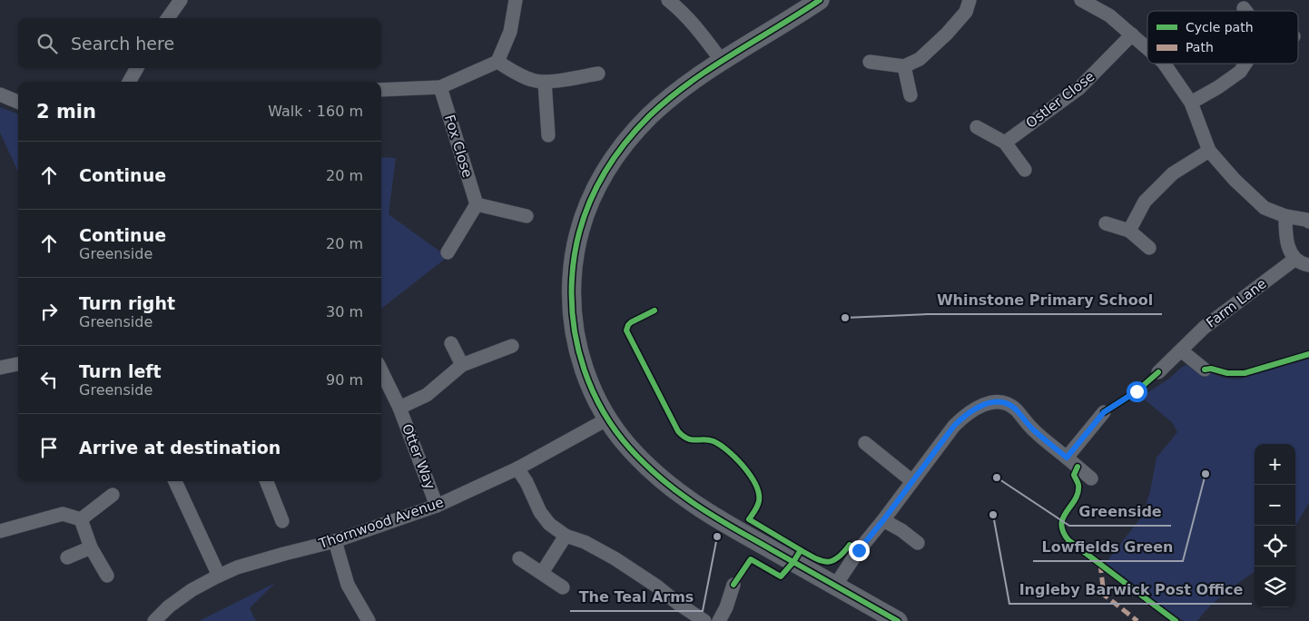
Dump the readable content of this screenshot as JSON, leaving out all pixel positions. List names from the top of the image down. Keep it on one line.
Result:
{"streets":{"street":["Ostler Close","Fox Close","Farm Lane","Otter Way","Thornwood Avenue"]},"crossings":[["Otter Way","Thornwood Avenue"]],"places":["Whinstone Primary School","Lowfields Green","Greenside","Ingleby Barwick Post Office","The Teal Arms"],"legend":["Cycle path","Path"],"page":{"search":"Search here","heading":["2 min","Walk · 160 m"],"list":[["Continue","20 m"],["Continue","Greenside","20 m"],["Turn right","Greenside","30 m"],["Turn left","Greenside","90 m"],"Arrive at destination"],"map_buttons":["+","−"]}}
